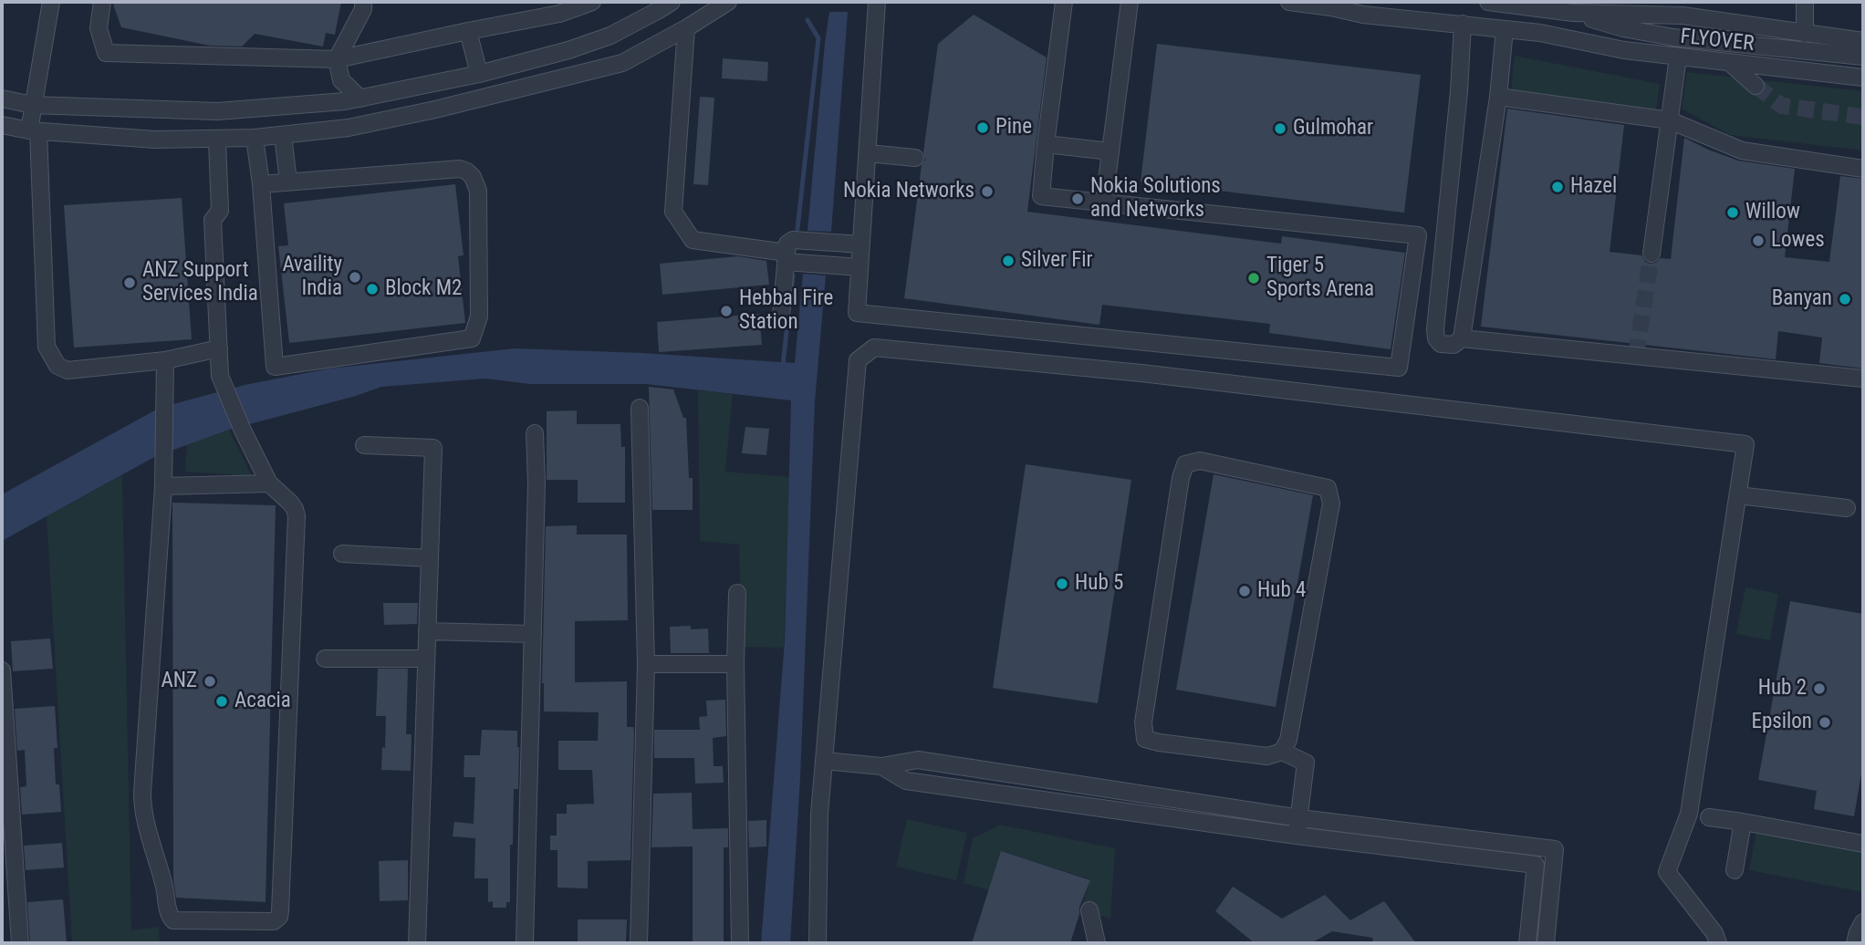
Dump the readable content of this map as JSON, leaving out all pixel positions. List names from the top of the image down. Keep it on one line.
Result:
{"streets":{"street":["FLYOVER"]},"places":["Pine","Gulmohar","Hazel","Nokia Networks","Nokia Solutions and Networks","Willow","Lowes","Silver Fir","Availity India","Tiger 5 Sports Arena","ANZ Support Services India","Block M2","Banyan","Hebbal Fire Station","Hub 5","Hub 4","ANZ","Hub 2","Acacia","Epsilon"]}
